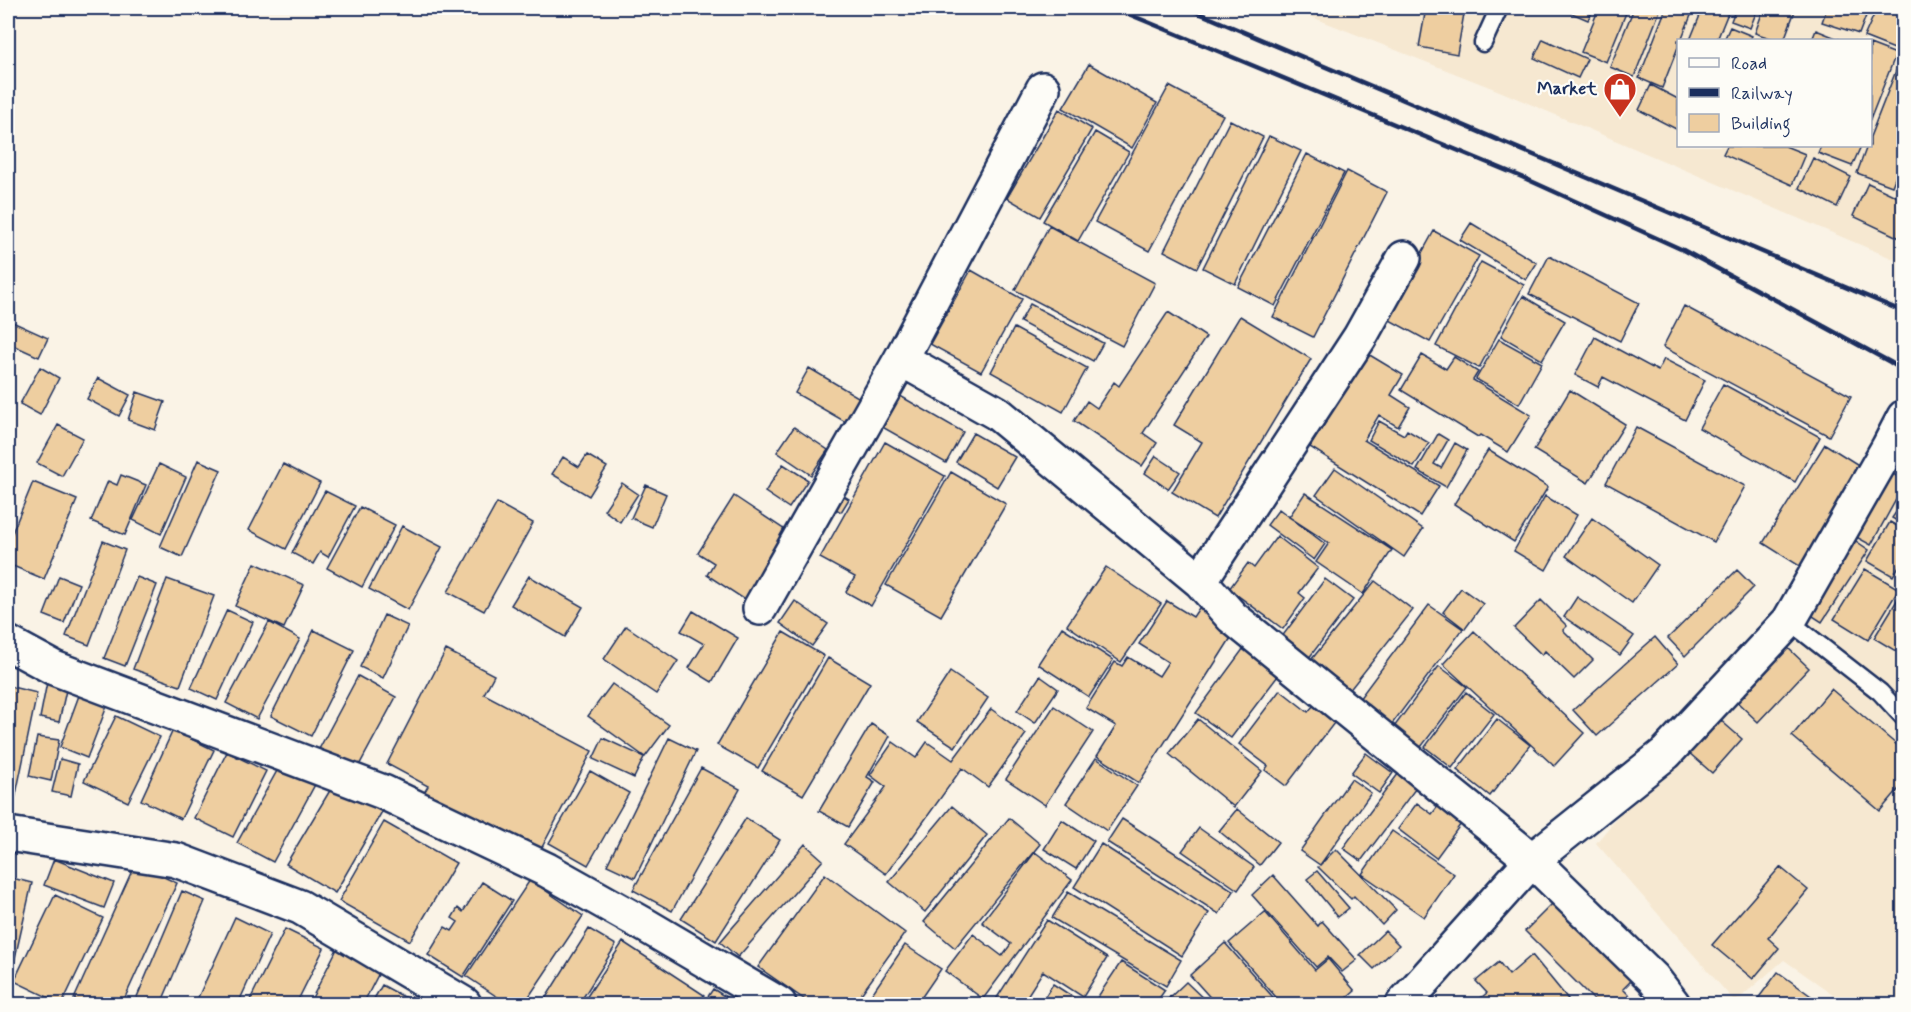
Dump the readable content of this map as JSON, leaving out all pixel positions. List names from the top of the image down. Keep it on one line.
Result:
{"places":{"shop":["Market"]},"legend":["Road","Railway","Building"]}
